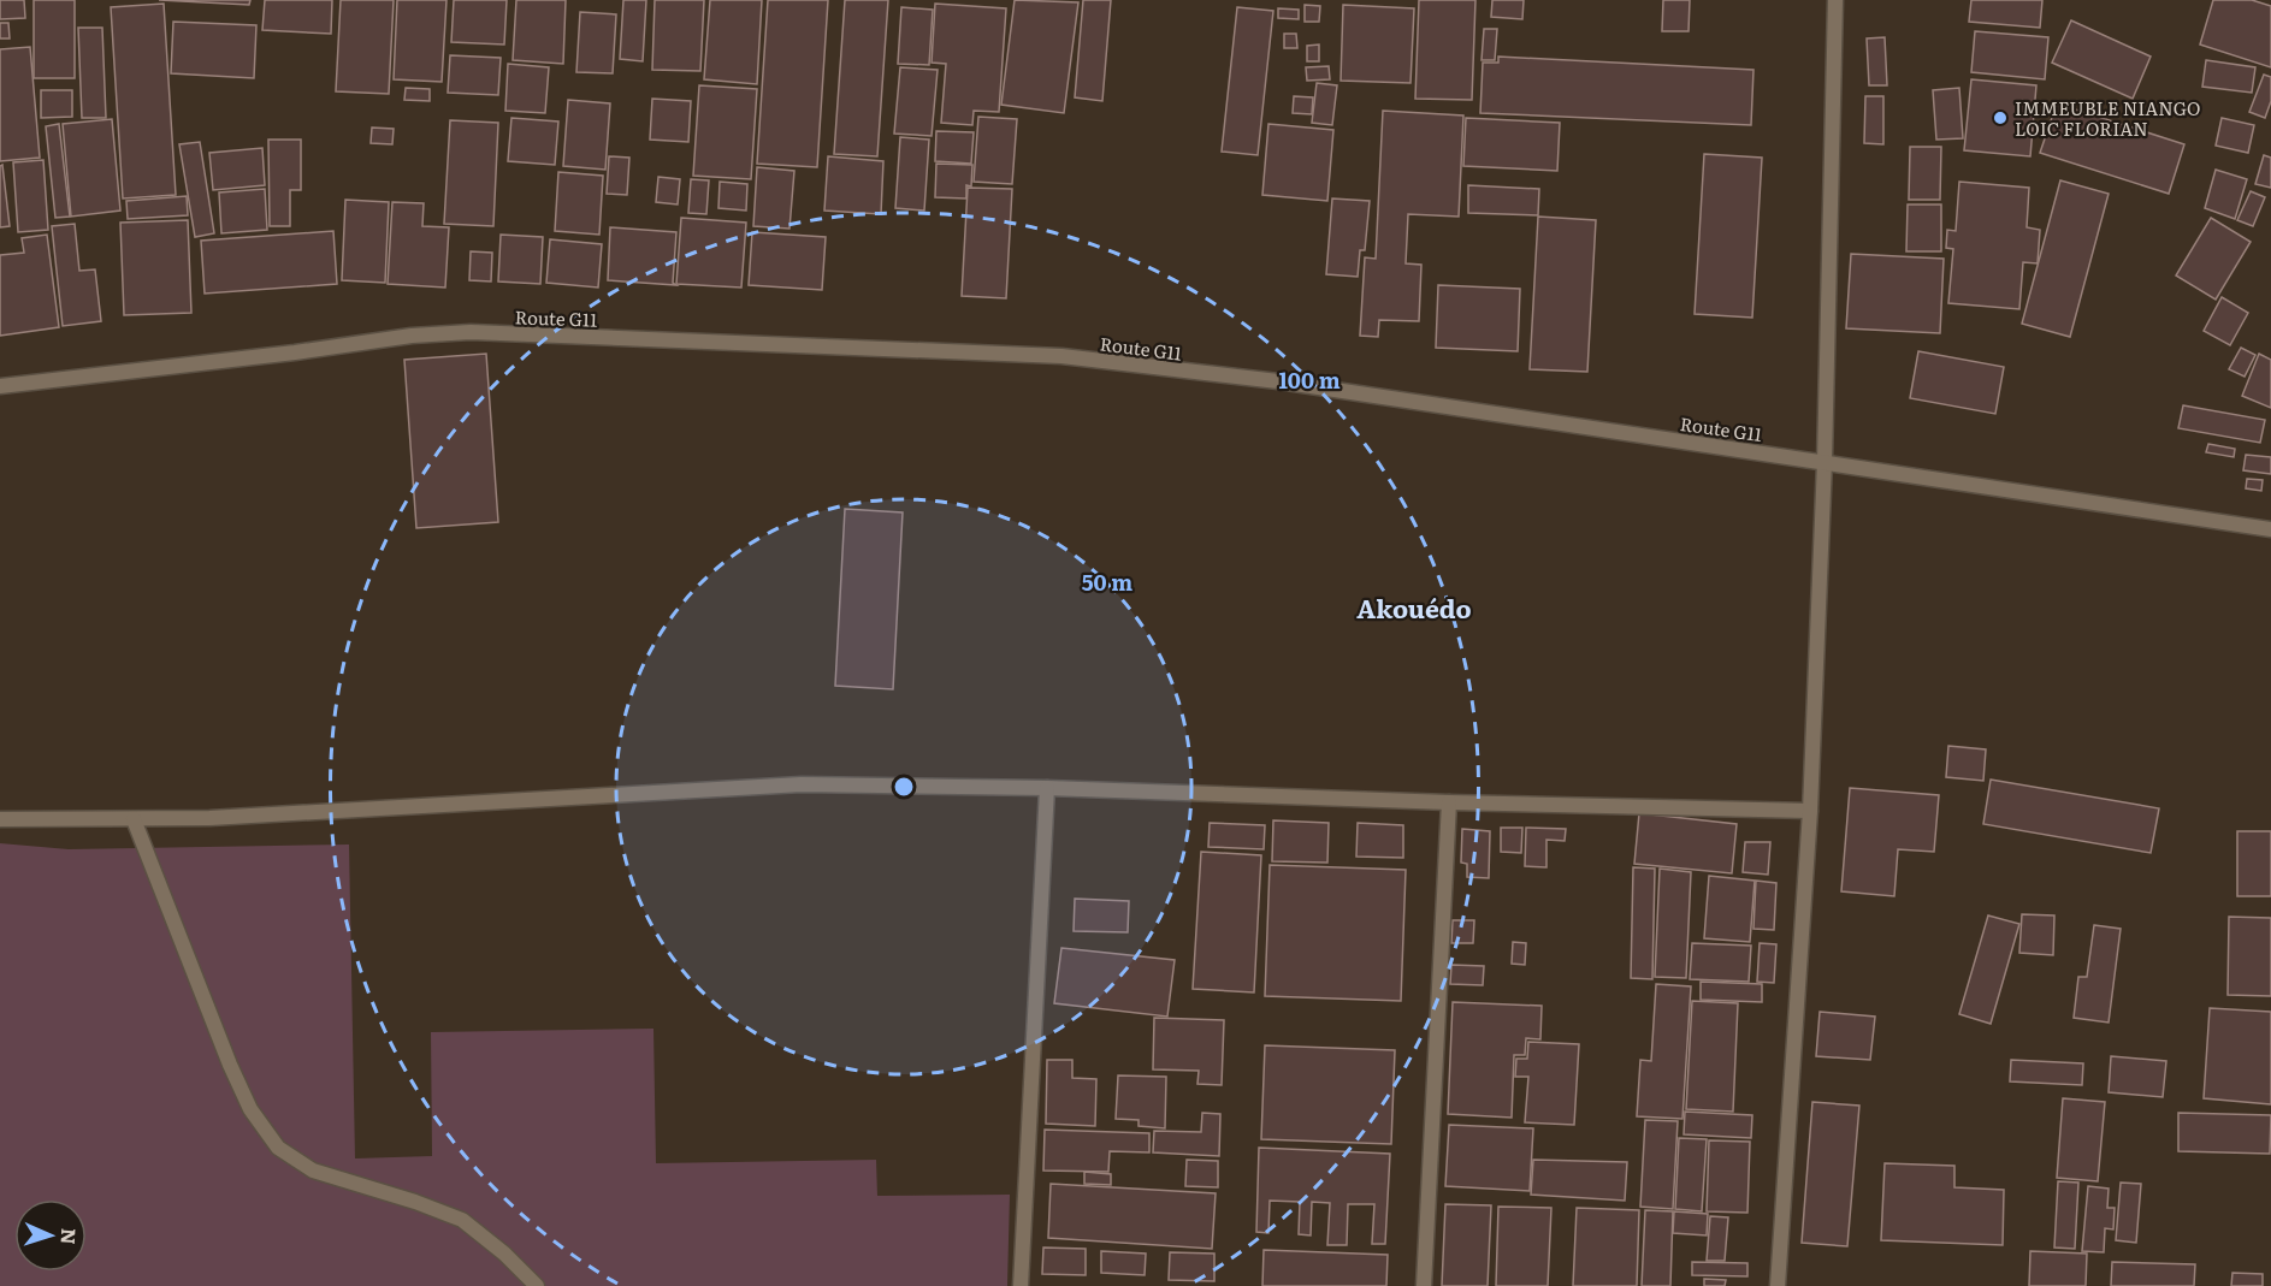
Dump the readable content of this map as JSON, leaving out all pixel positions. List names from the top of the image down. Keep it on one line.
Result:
{"streets":{"street":["Route G11"]},"districts":["Akouédo"],"places":["IMMEUBLE NIANGO LOIC FLORIAN"],"north":"right","rings":["100 m","50 m"]}
